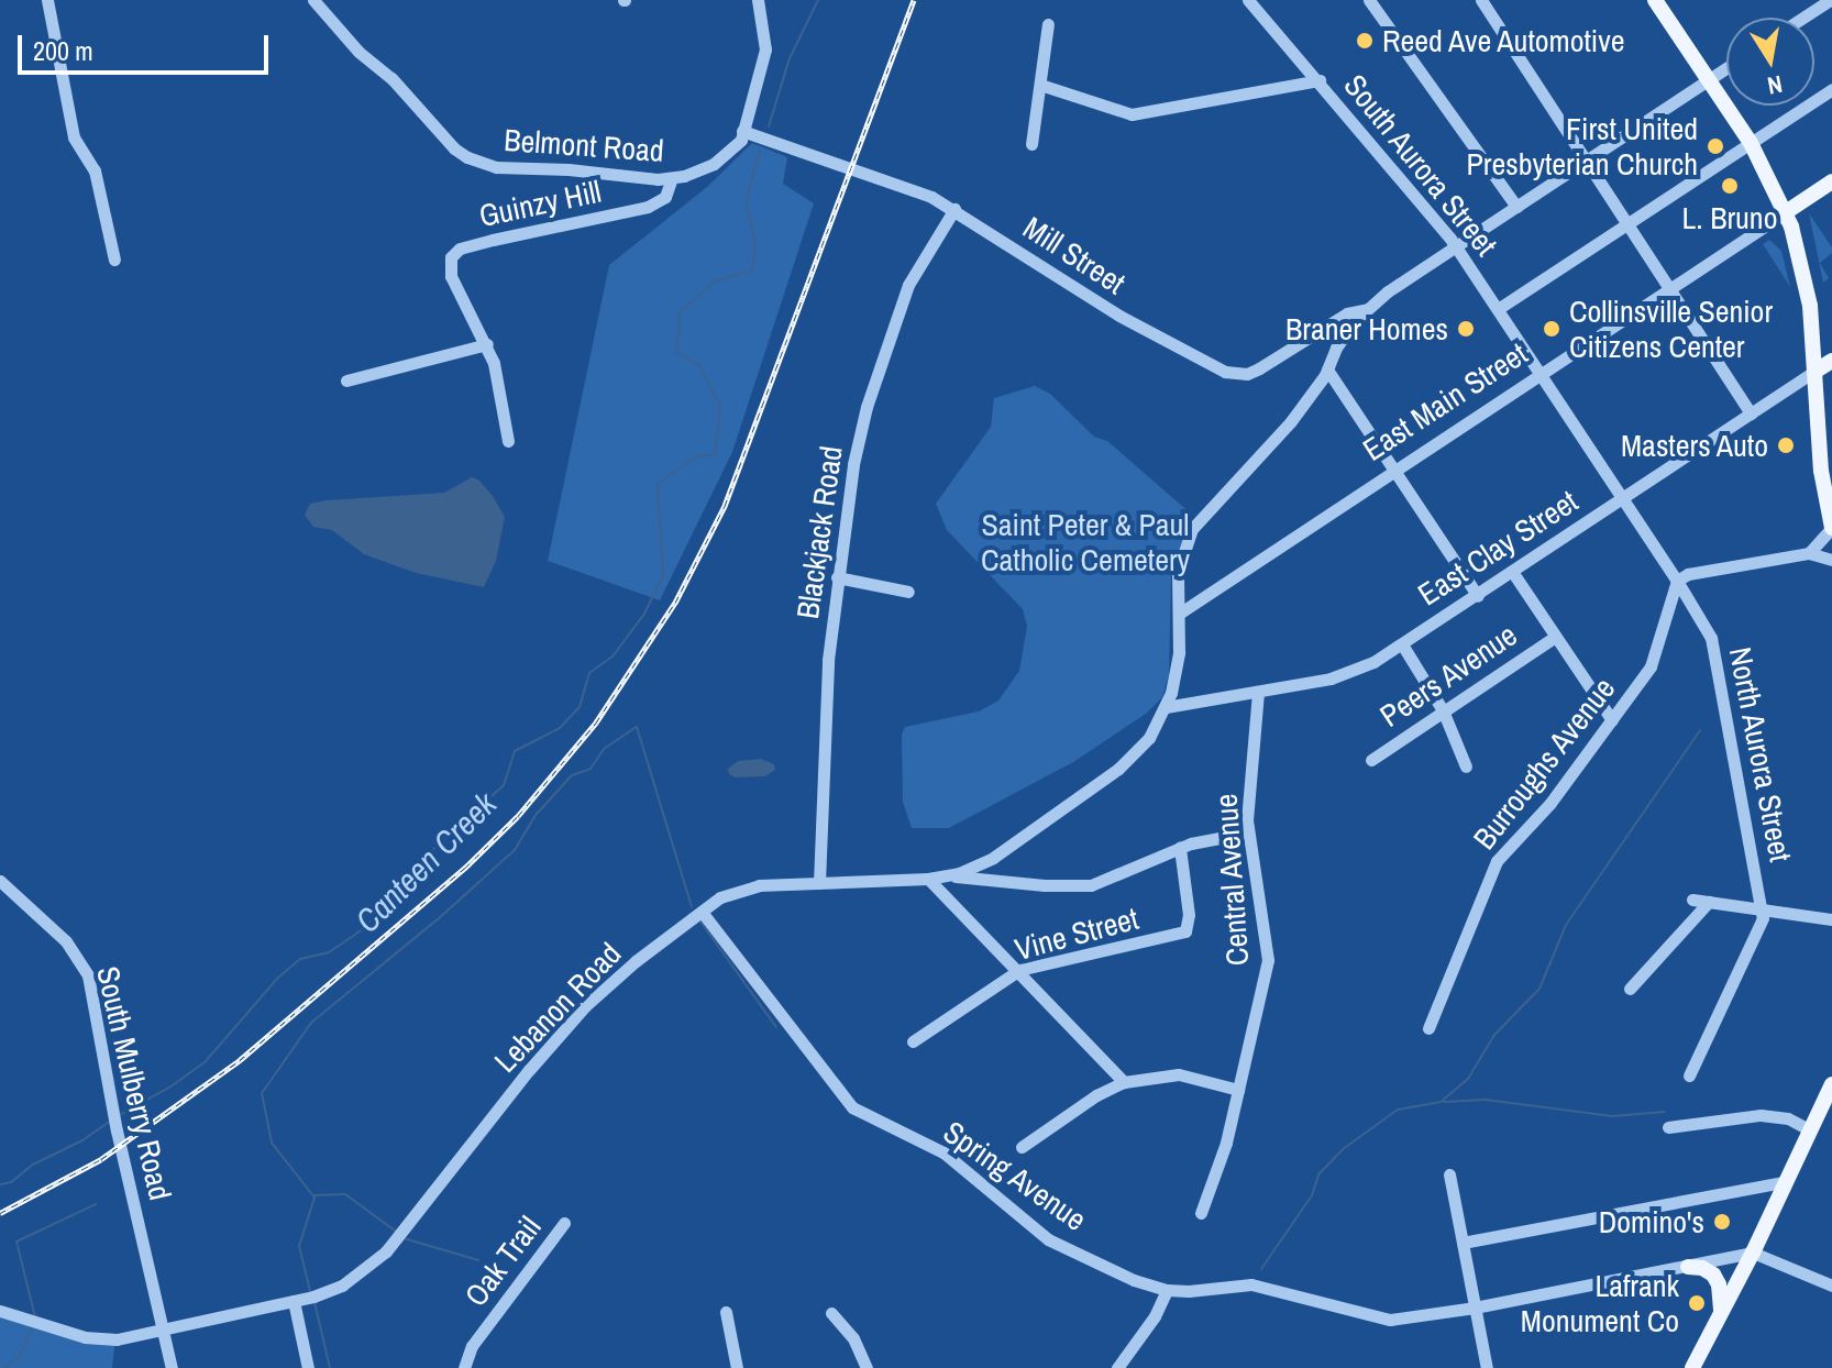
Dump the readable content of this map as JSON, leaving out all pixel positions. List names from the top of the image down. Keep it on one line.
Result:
{"streets":{"main road":["East Main Street","East Clay Street"],"street":["Belmont Road","South Aurora Street","Guinzy Hill","Mill Street","Blackjack Road","Peers Avenue","North Aurora Street","Burroughs Avenue","Central Avenue","Vine Street","Lebanon Road","South Mulberry Road","Spring Avenue","Oak Trail"]},"crossings":[["Belmont Road","Guinzy Hill"],["Belmont Road","Mill Street"],["South Aurora Street","East Main Street"],["South Aurora Street","North Aurora Street"],["Mill Street","Blackjack Road"],["Mill Street","Lebanon Road"],["East Main Street","North Aurora Street"],["East Main Street","Lebanon Road"],["Blackjack Road","Lebanon Road"],["East Clay Street","North Aurora Street"],["East Clay Street","Central Avenue"],["East Clay Street","Lebanon Road"],["North Aurora Street","Burroughs Avenue"],["Lebanon Road","South Mulberry Road"],["Lebanon Road","Spring Avenue"]],"water":["Canteen Creek"],"parks":["Saint Peter & Paul Catholic Cemetery"],"places":["Reed Ave Automotive","First United Presbyterian Church","L. Bruno","Braner Homes","Collinsville Senior Citizens Center","Masters Auto","Domino's","Lafrank Monument Co"],"scale_bar":"200 m","north":"bottom"}
